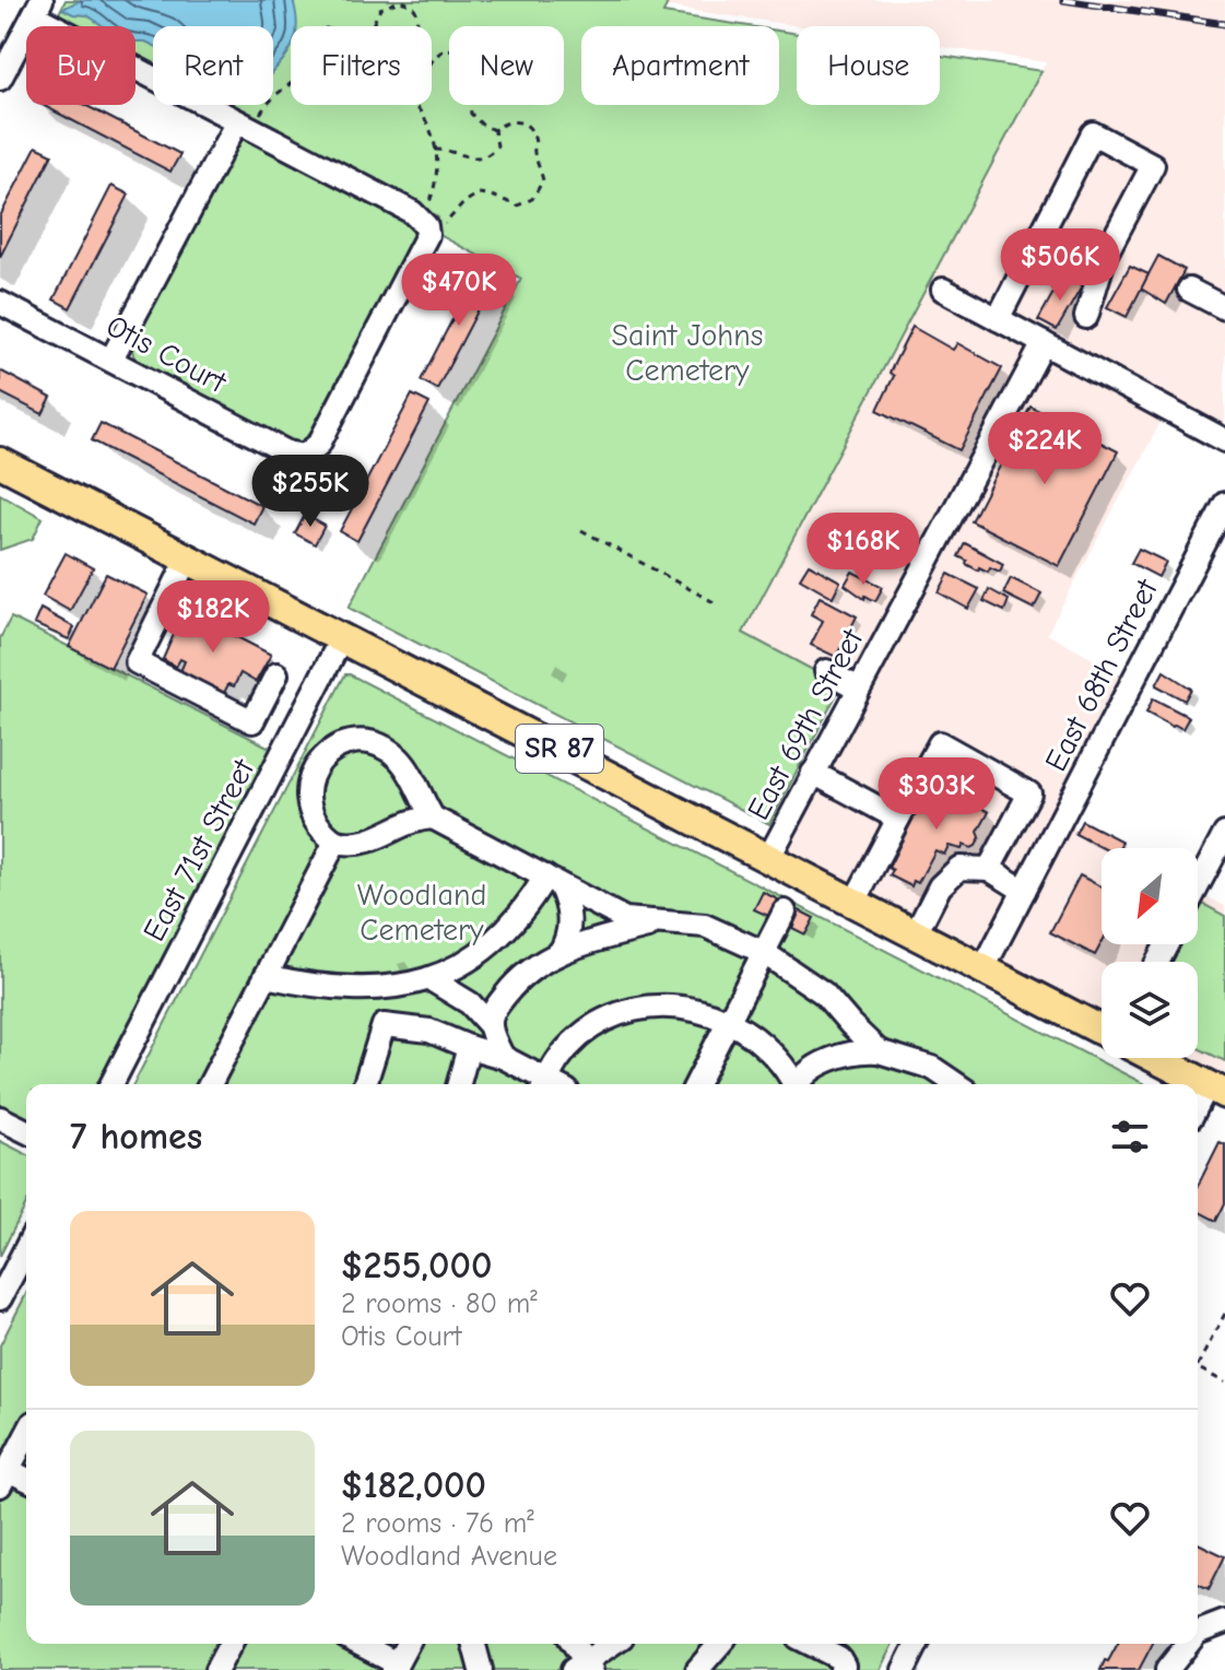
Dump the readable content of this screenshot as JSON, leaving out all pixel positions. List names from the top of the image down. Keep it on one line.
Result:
{"streets":{"main road":["SR 87"],"street":["Otis Court","East 68th Street","East 69th Street","East 71st Street"]},"crossings":[["East 68th Street","SR 87"],["East 69th Street","SR 87"],["SR 87","East 71st Street"]],"parks":["Saint Johns Cemetery","Woodland Cemetery"],"north":"bottom left","page":{"chip":["Buy","Rent","Filters","New","Apartment","House"],"price":["$506K","$470K","$224K","$255K","$168K","$182K","$303K"],"heading":"7 homes","list":[{"name":"$255,000","note":"2 rooms · 80 m² · Otis Court"},{"name":"$182,000","note":"2 rooms · 76 m² · Woodland Avenue"}]}}
